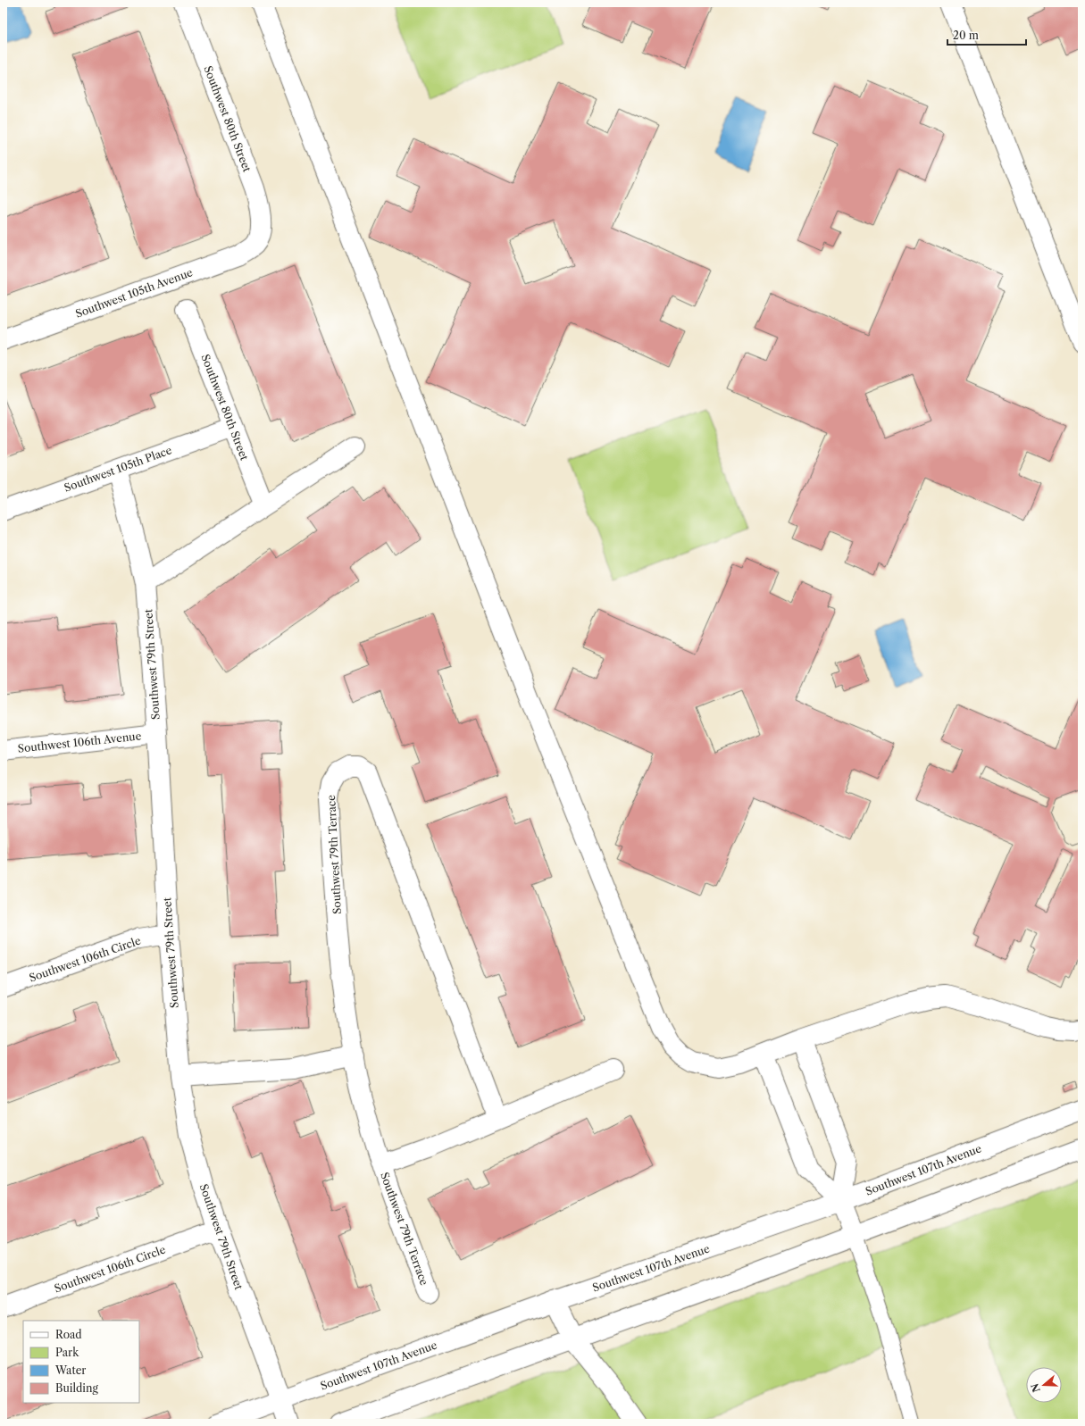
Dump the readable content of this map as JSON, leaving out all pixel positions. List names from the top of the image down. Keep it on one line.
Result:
{"streets":{"street":["Southwest 80th Street","Southwest 105th Avenue","Southwest 105th Place","Southwest 79th Street","Southwest 106th Avenue","Southwest 79th Terrace","Southwest 106th Circle","Southwest 107th Avenue"]},"crossings":[["Southwest 80th Street","Southwest 105th Avenue"],["Southwest 80th Street","Southwest 105th Place"],["Southwest 105th Place","Southwest 79th Street"],["Southwest 79th Street","Southwest 106th Avenue"],["Southwest 79th Street","Southwest 106th Circle"],["Southwest 79th Street","Southwest 107th Avenue"]],"legend":["Road","Park","Water","Building"],"scale_bar":"20 m","north":"left"}
